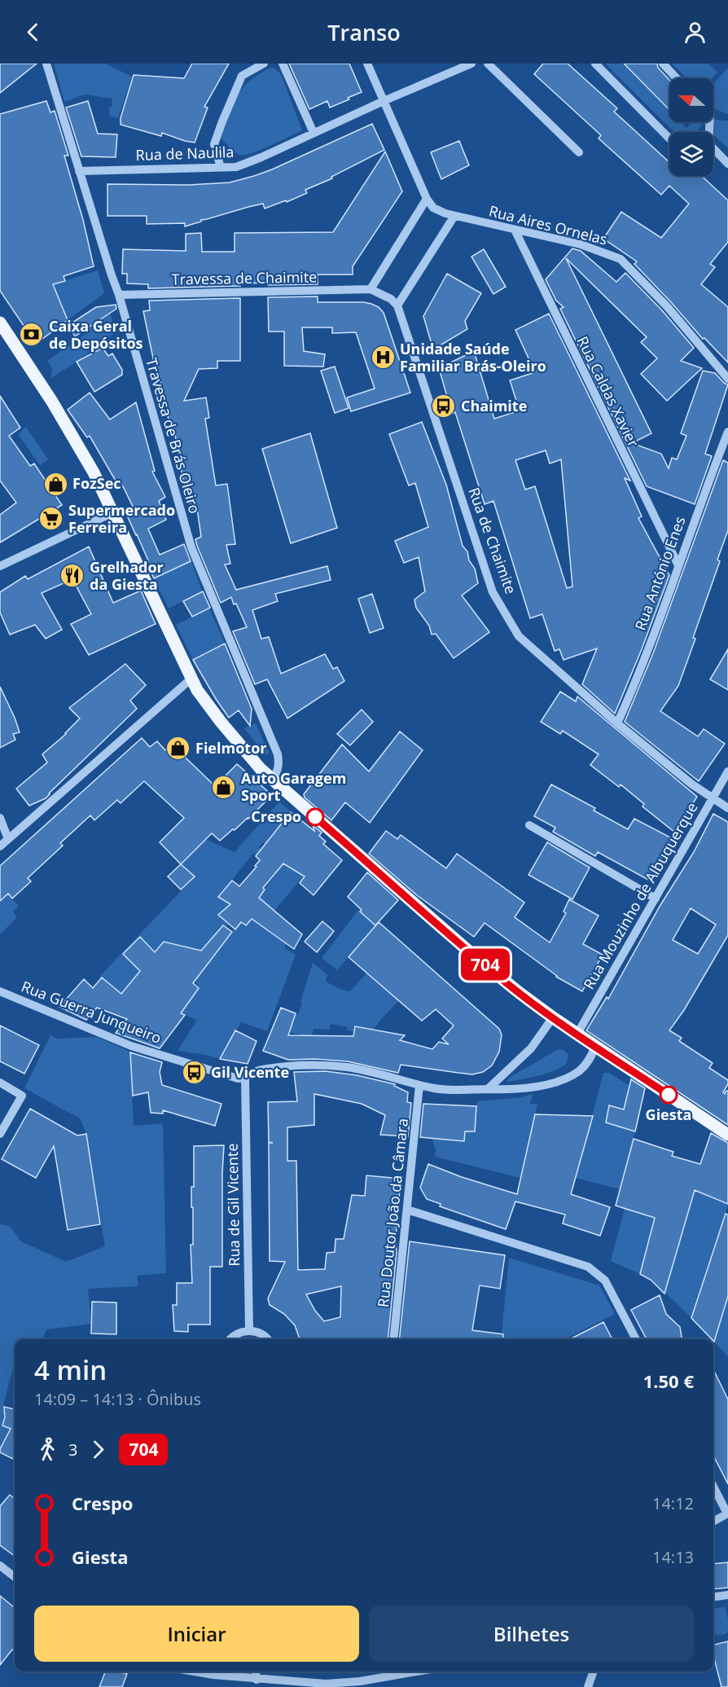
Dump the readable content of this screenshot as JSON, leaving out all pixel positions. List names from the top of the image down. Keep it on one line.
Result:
{"streets":{"street":["Rua de Naulila","Rua Aires Ornelas","Travessa de Chaimite","Rua Caldas Xavier","Travessa de Brás Oleiro","Rua de Chaimite","Rua António Enes","Rua Mouzinho de Albuquerque","Rua Guerra Junqueiro","Rua de Gil Vicente","Rua Doutor João da Câmara"]},"crossings":[["Rua de Naulila","Travessa de Brás Oleiro"],["Rua Aires Ornelas","Rua Caldas Xavier"],["Travessa de Chaimite","Travessa de Brás Oleiro"],["Rua Caldas Xavier","Rua António Enes"],["Rua de Chaimite","Rua António Enes"],["Rua de Chaimite","Rua Mouzinho de Albuquerque"],["Rua Guerra Junqueiro","Rua de Gil Vicente"]],"places":{"bank":["Caixa Geral de Depósitos"],"hospital":["Unidade Saúde Familiar Brás-Oleiro"],"bus stop":["Chaimite","Gil Vicente"],"shop":["FozSec","Fielmotor","Auto Garagem Sport"],"supermarket":["Supermercado Ferreira"],"restaurant":["Grelhador da Giesta"],"other":["Crespo","Giesta"]},"lines":["bus line 704"],"north":"left","page":{"header":"Transo","on_map":"704","heading":["4 min","14:09 – 14:13 · Ônibus","1.50 €"],"legs":["3","704"],"list":[{"name":"Crespo","value":"14:12"},{"name":"Giesta","value":"14:13"}],"buttons":["Iniciar","Bilhetes"]}}
